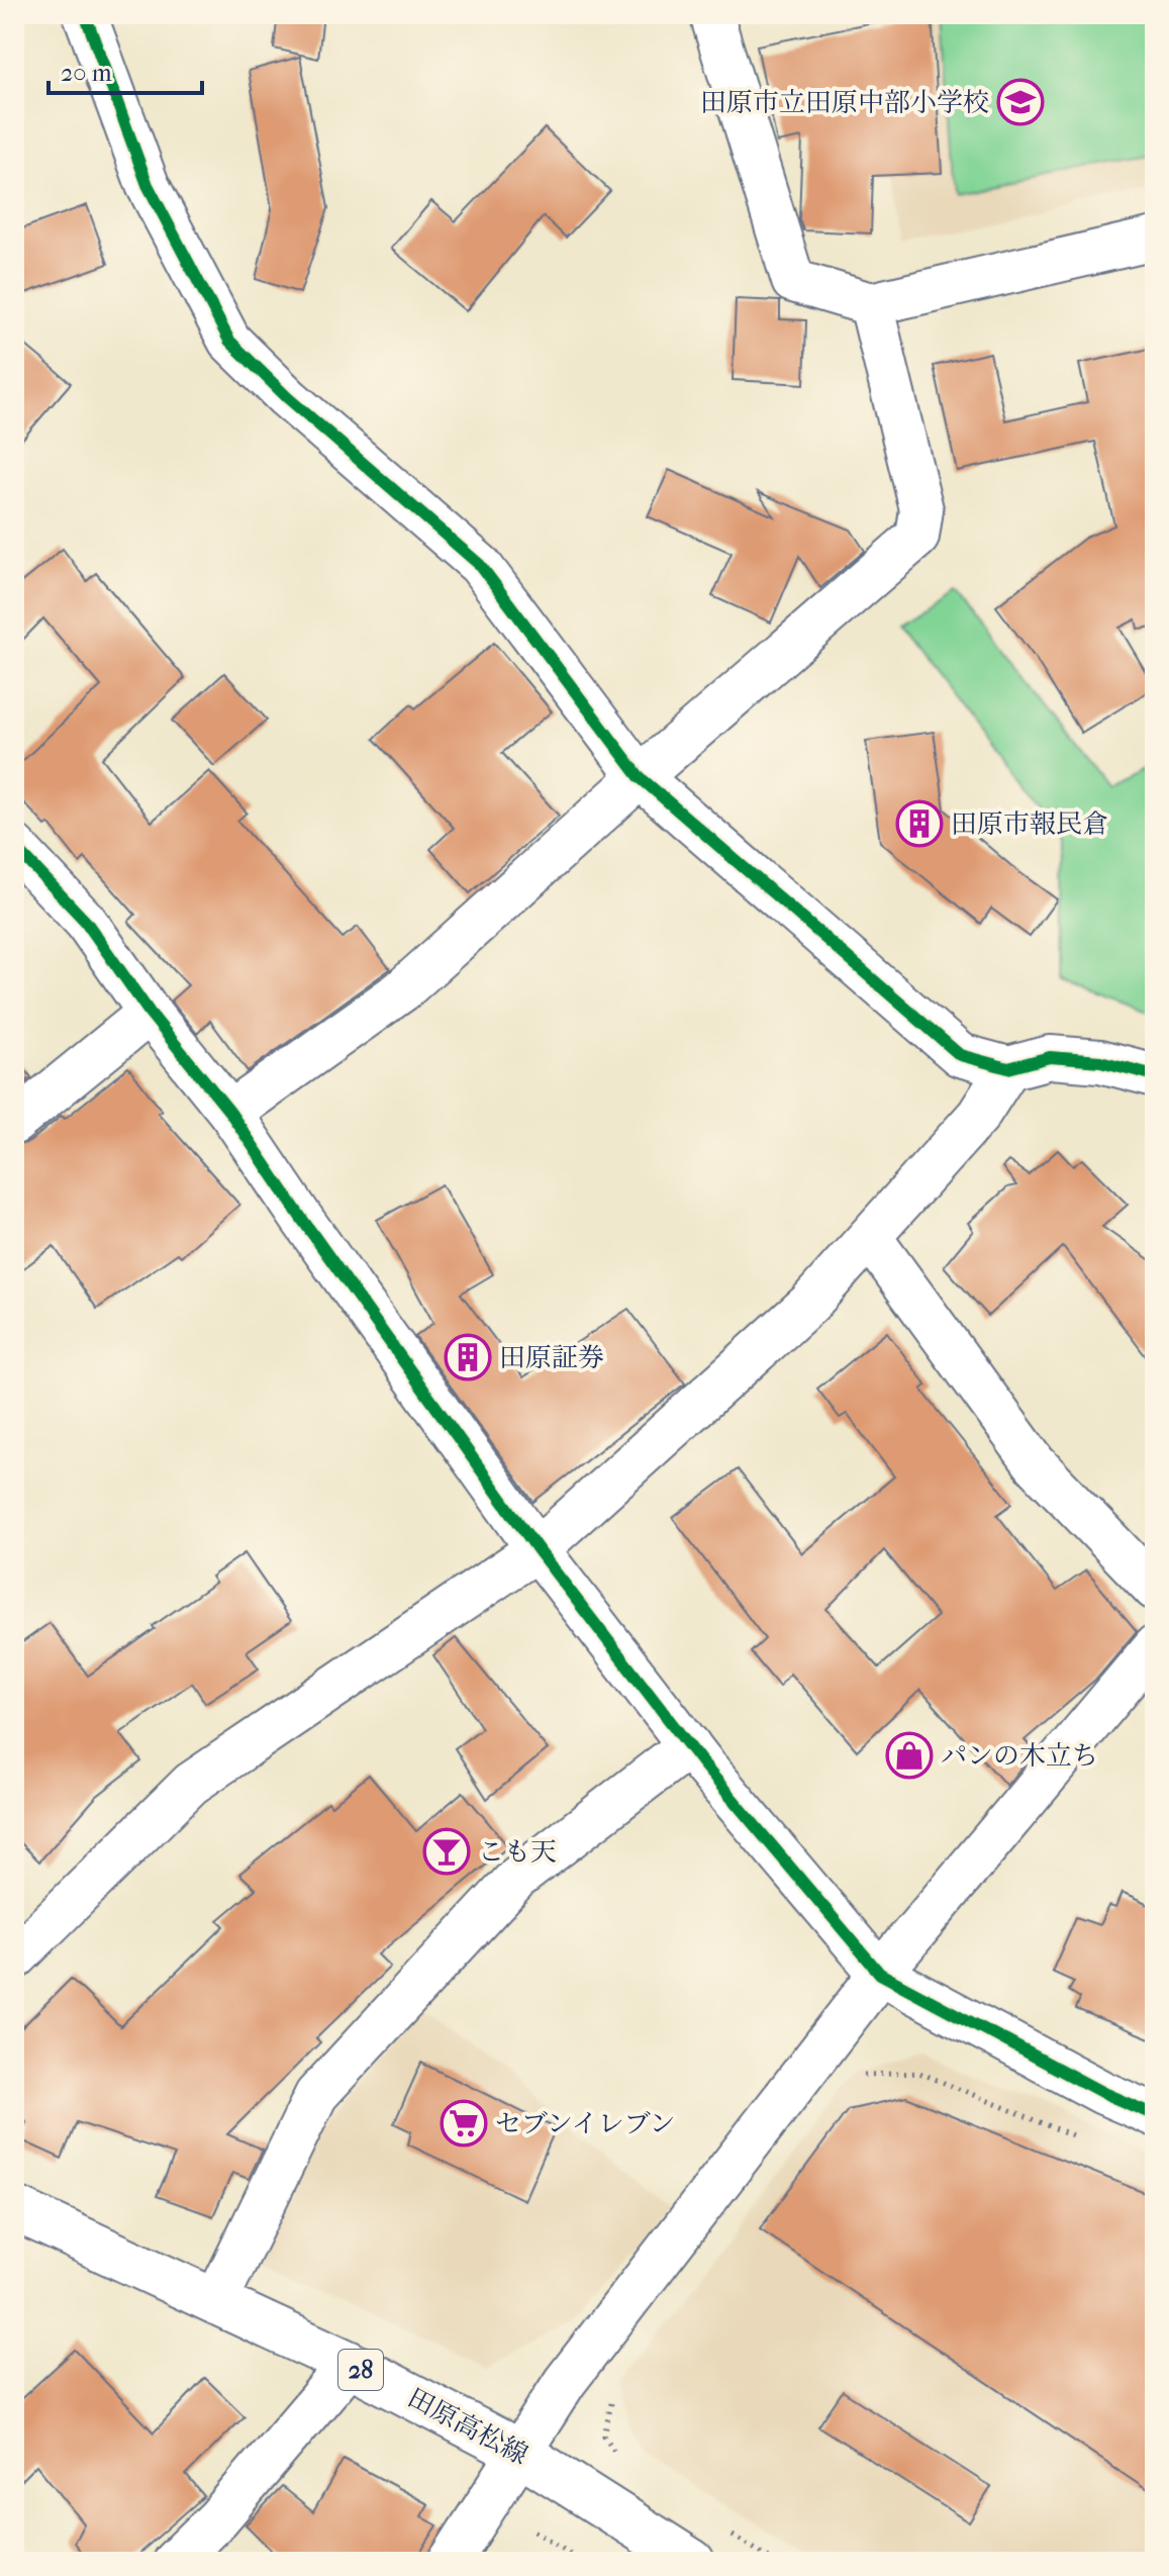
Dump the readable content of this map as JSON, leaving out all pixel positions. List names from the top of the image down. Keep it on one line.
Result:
{"streets":{"main road":["28","田原高松線"]},"places":{"school or university":["田原市立田原中部小学校"],"building":["田原市報民倉","田原証券"],"shop":["パンの木立ち"],"bar":["こも天"],"supermarket":["セブンイレブン"]},"scale_bar":"20 m"}
